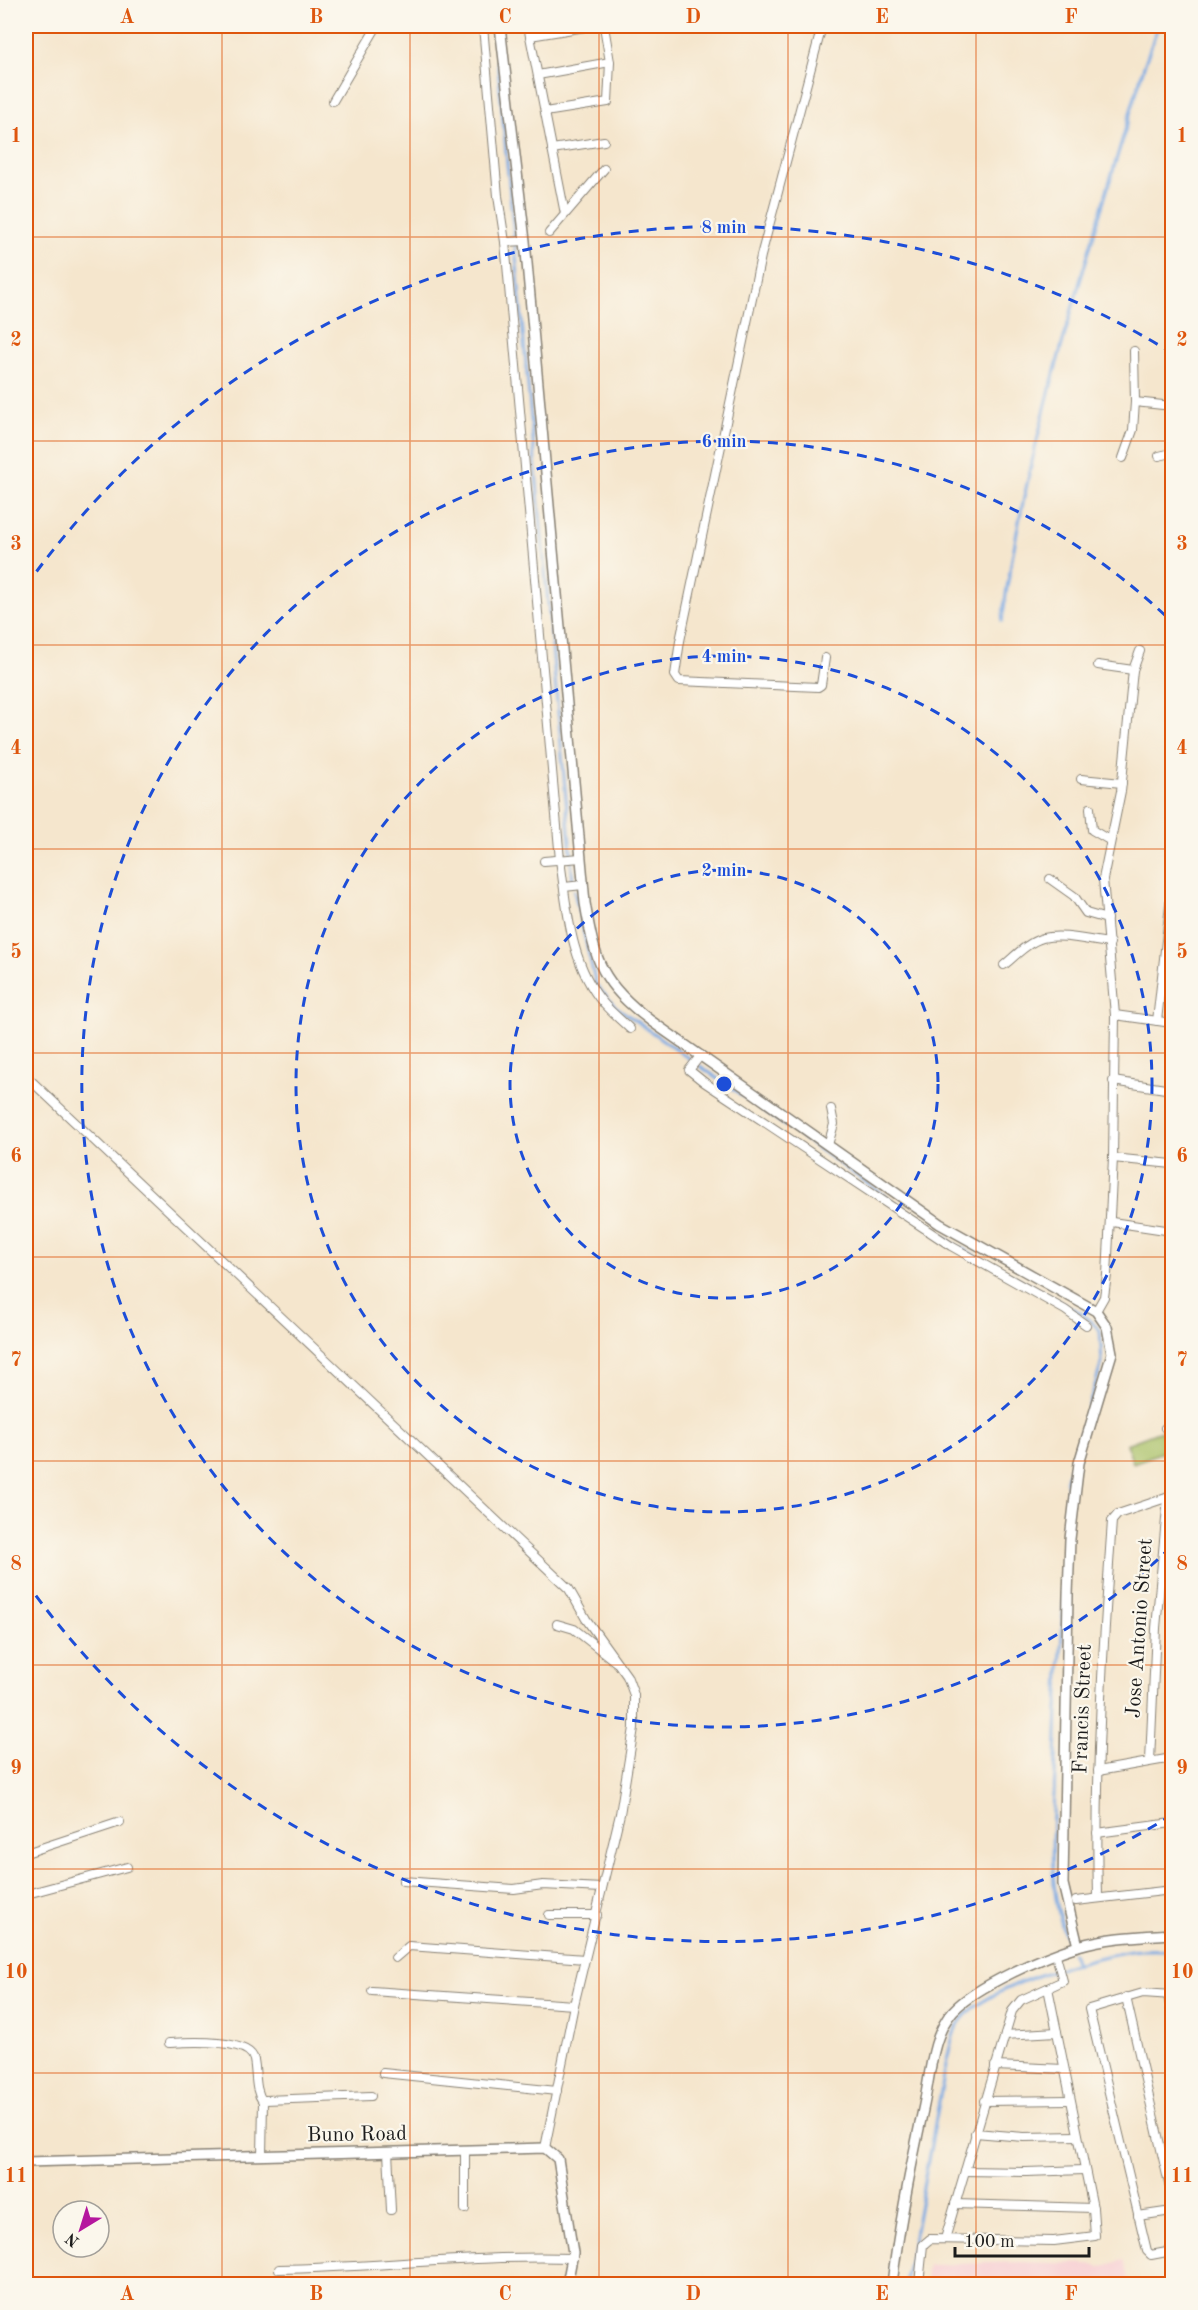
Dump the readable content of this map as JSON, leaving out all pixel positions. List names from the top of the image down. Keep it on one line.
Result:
{"streets":{"street":["Jose Antonio Street","Francis Street","Buno Road"]},"crossings":[["Jose Antonio Street","Francis Street"]],"scale_bar":"100 m","north":"bottom left","grid":{"columns":["A","B","C","D","E","F"],"rows":["1","2","3","4","5","6","7","8","9","10","11"]},"rings":["8 min","6 min","4 min","2 min"]}
